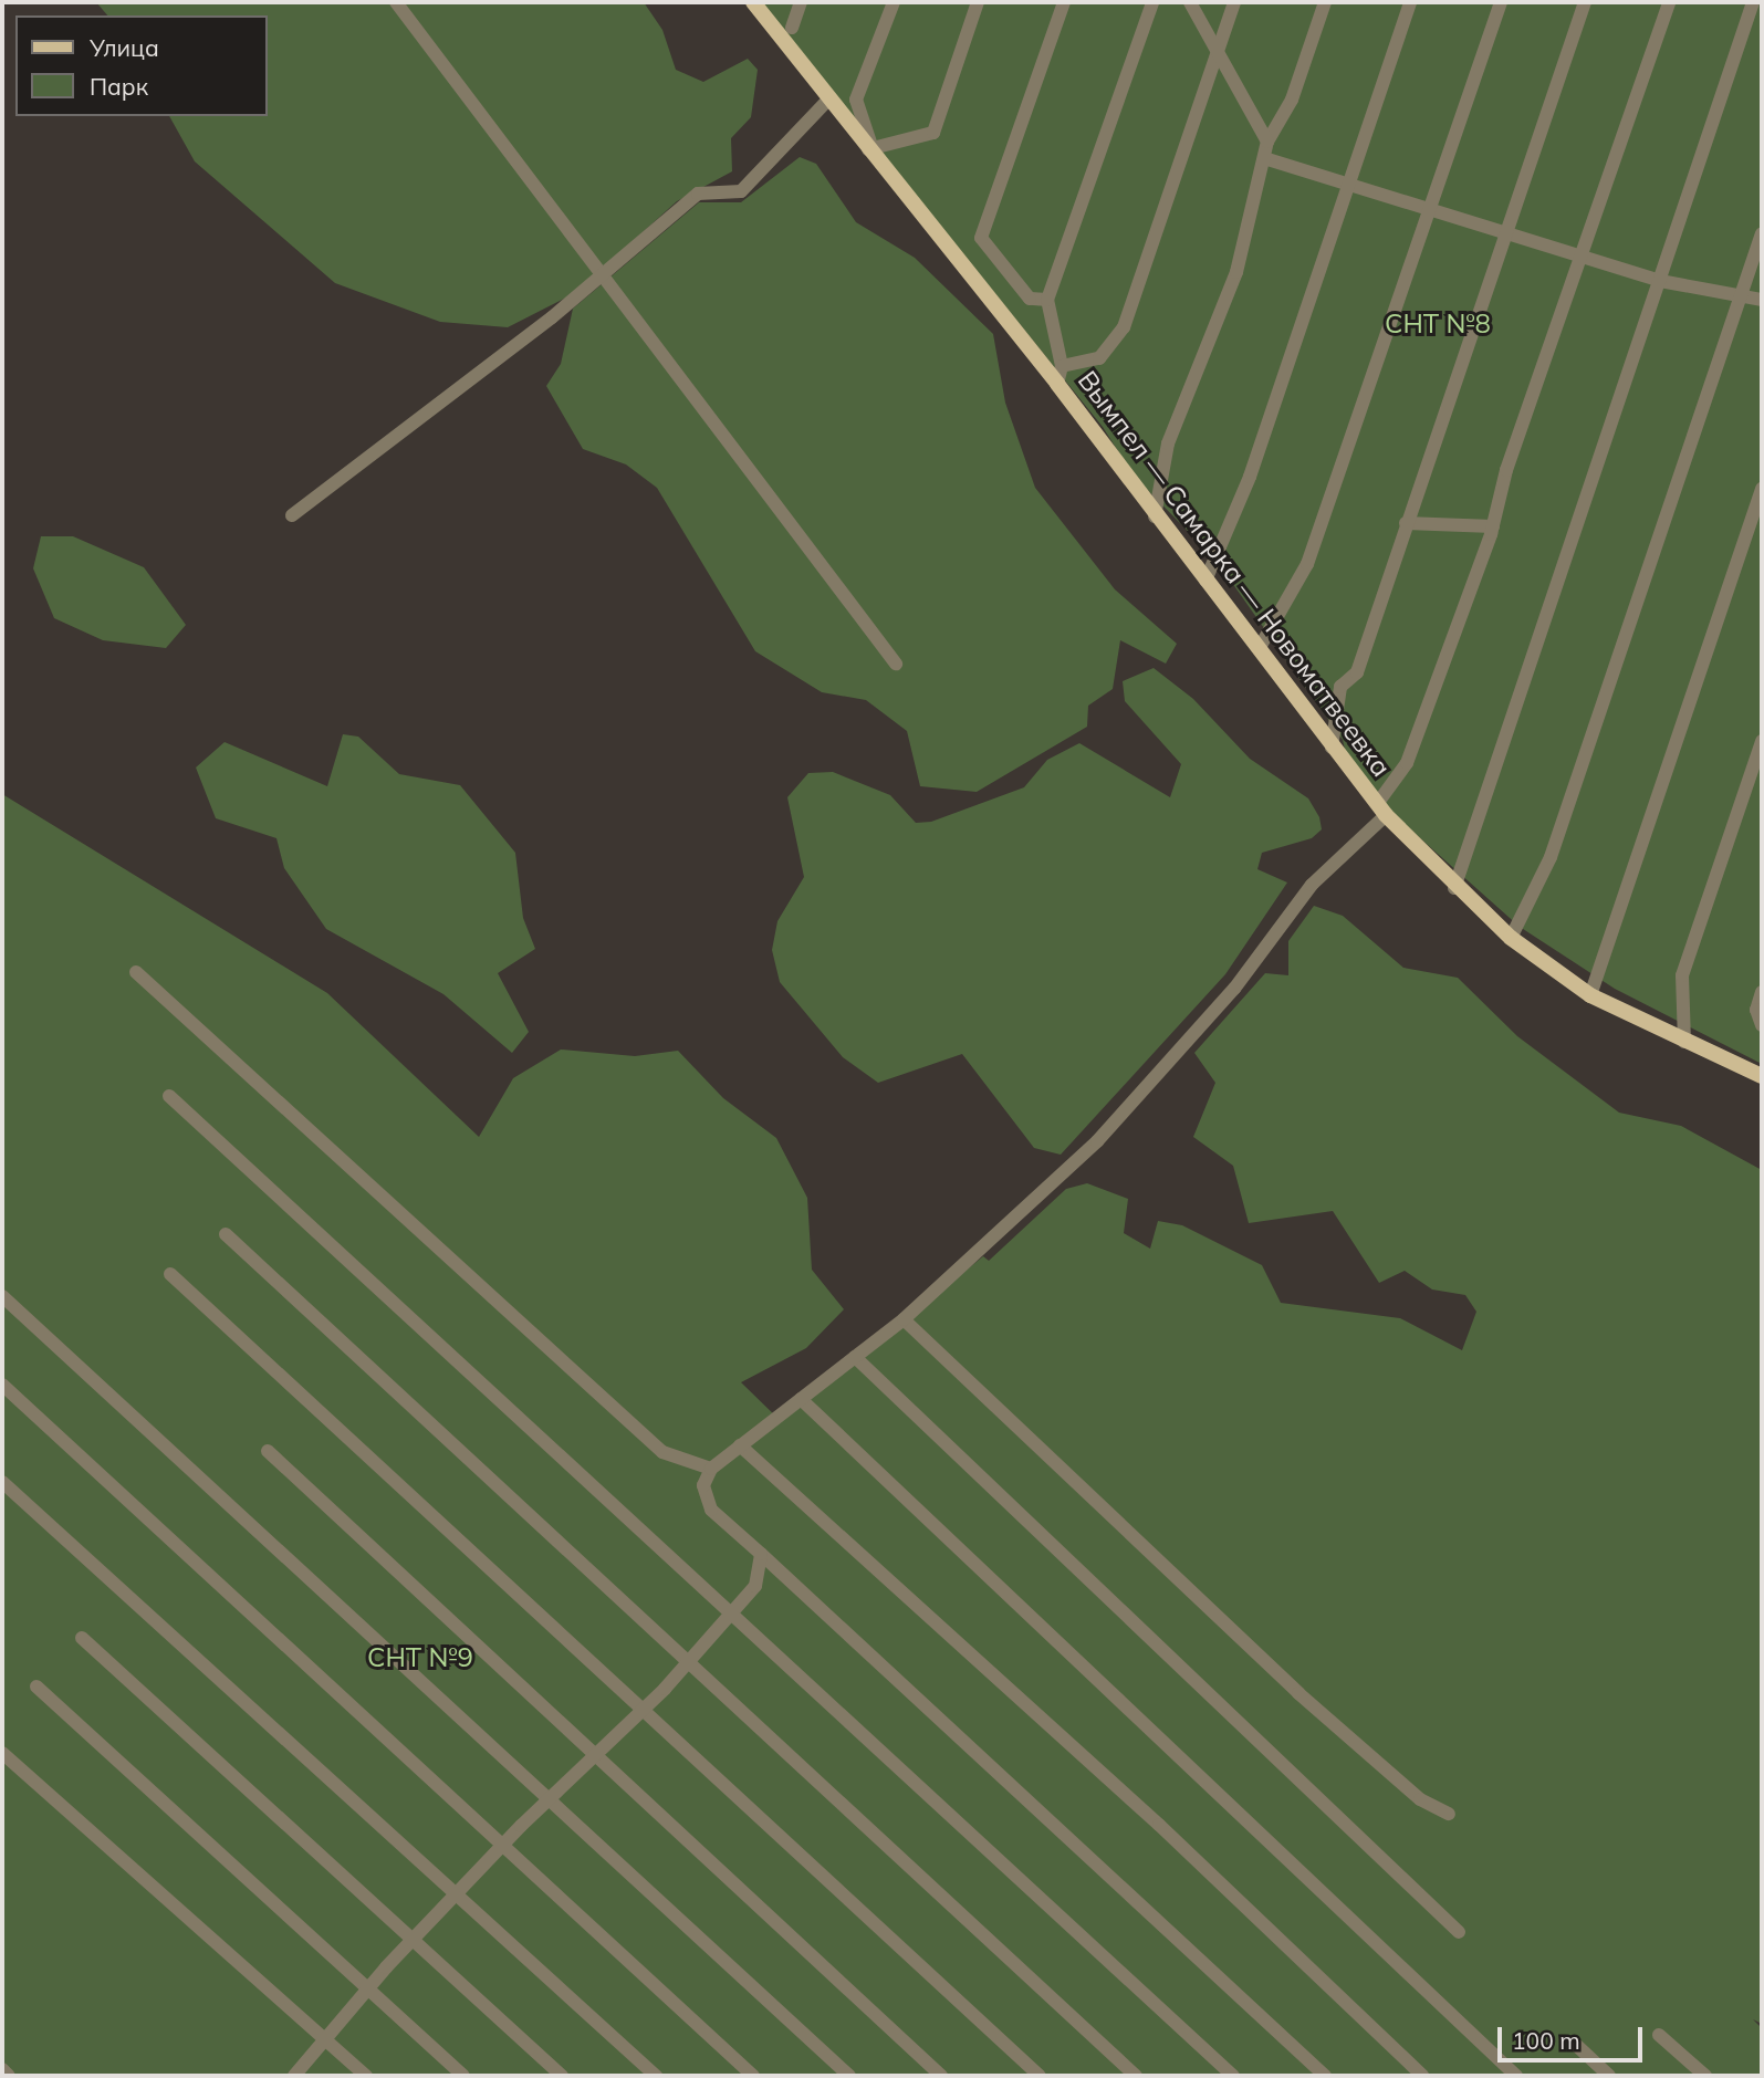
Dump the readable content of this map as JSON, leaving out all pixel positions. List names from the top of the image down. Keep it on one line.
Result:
{"streets":{"main road":["Вымпел — Самарка — Новоматвеевка"]},"parks":["СНТ №8","СНТ №9"],"legend":["Улица","Парк"],"scale_bar":"100 m"}
